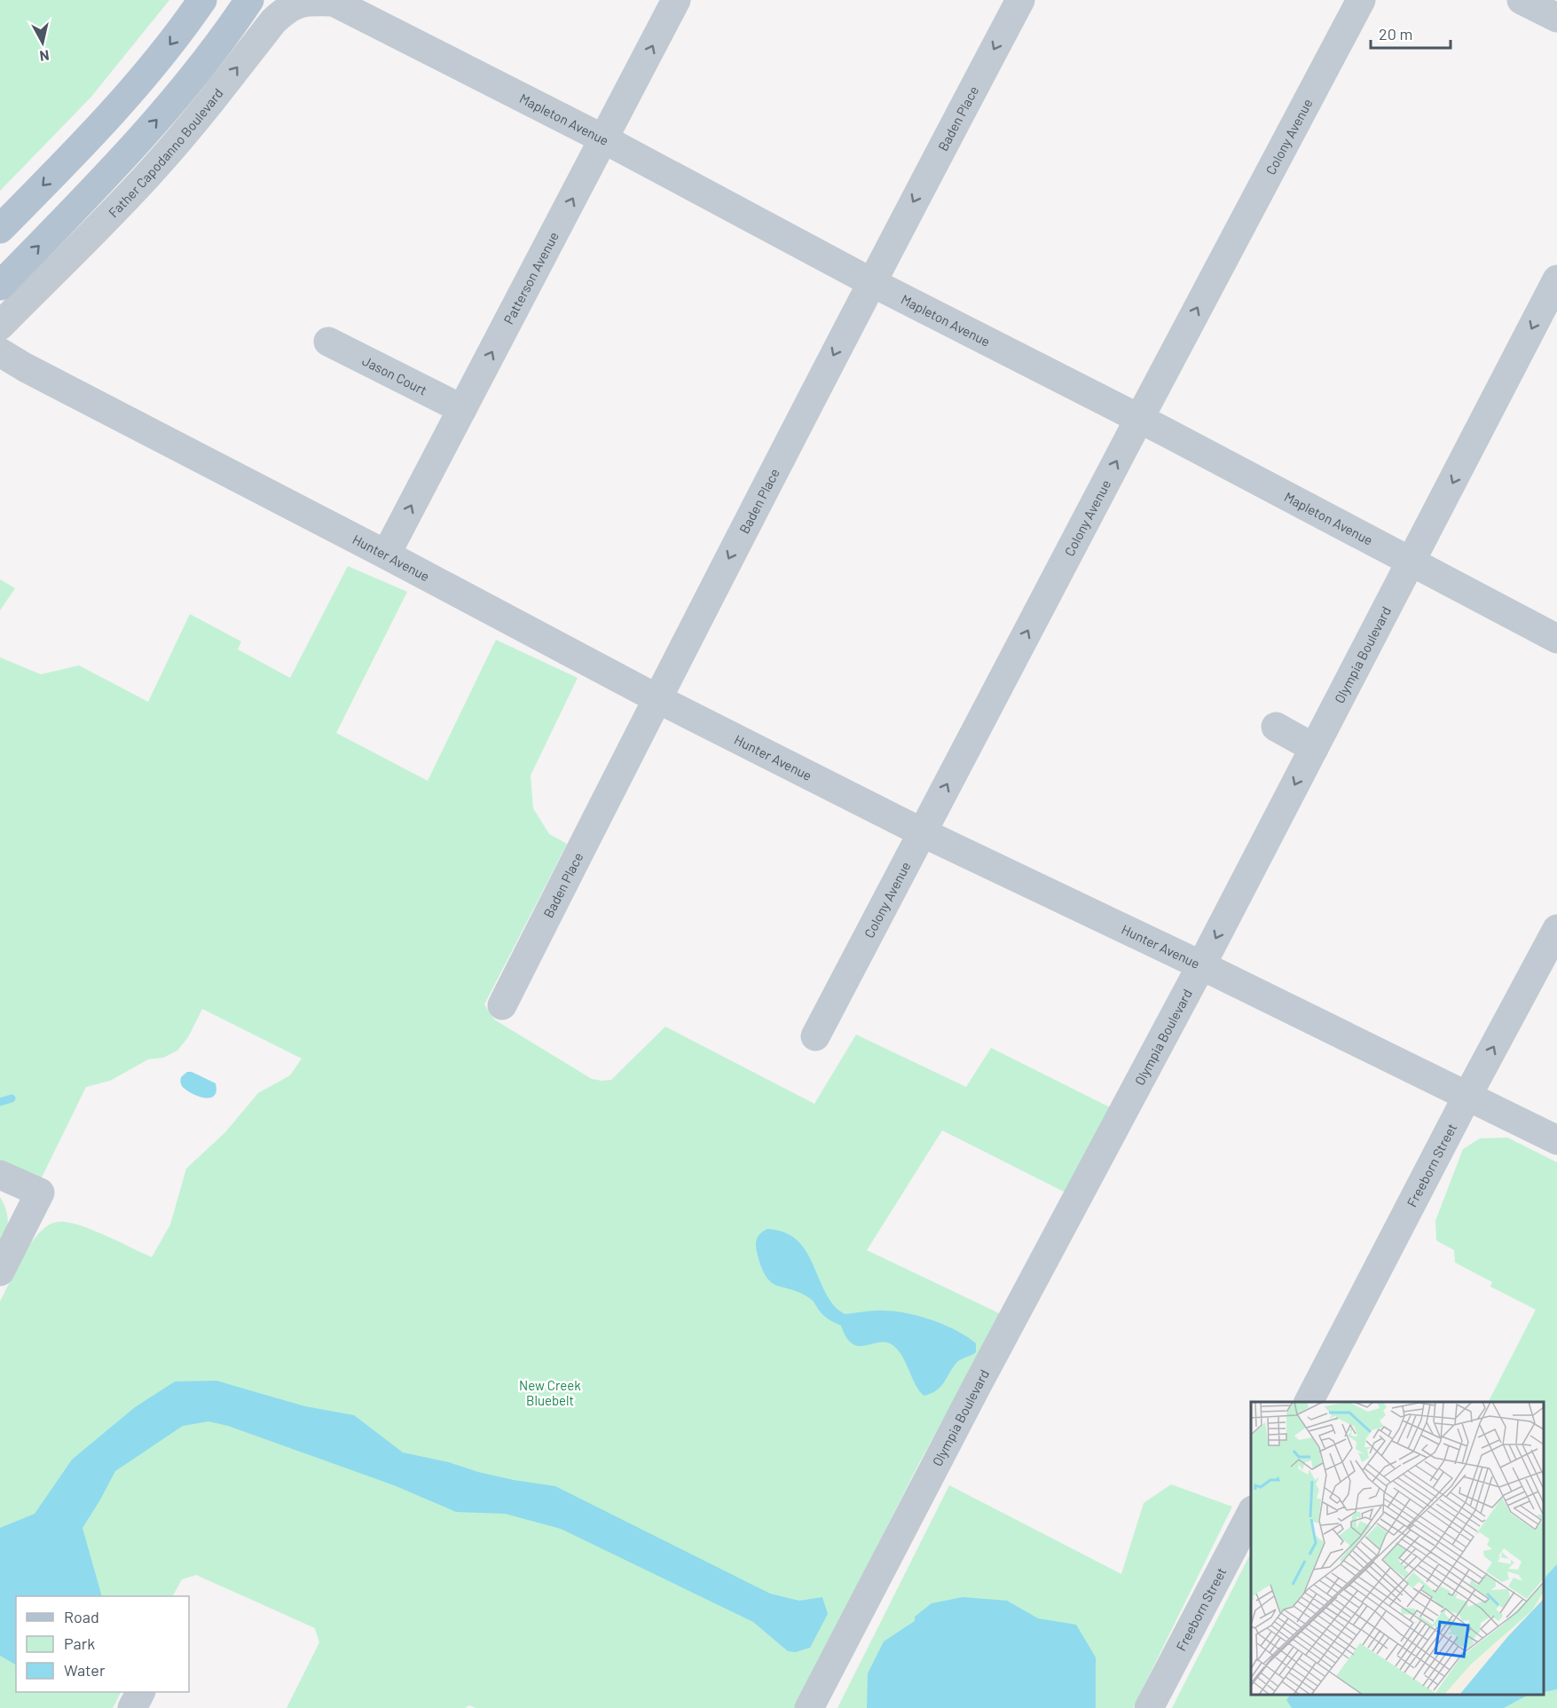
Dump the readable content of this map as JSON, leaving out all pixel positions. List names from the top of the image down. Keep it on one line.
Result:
{"streets":{"street":["Mapleton Avenue","Baden Place","Colony Avenue","Father Capodanno Boulevard","Patterson Avenue","Jason Court","Hunter Avenue","Olympia Boulevard","Freeborn Street"]},"crossings":[["Mapleton Avenue","Baden Place"],["Mapleton Avenue","Colony Avenue"],["Mapleton Avenue","Father Capodanno Boulevard"],["Mapleton Avenue","Patterson Avenue"],["Mapleton Avenue","Olympia Boulevard"],["Baden Place","Hunter Avenue"],["Colony Avenue","Hunter Avenue"],["Patterson Avenue","Jason Court"],["Patterson Avenue","Hunter Avenue"],["Hunter Avenue","Olympia Boulevard"],["Hunter Avenue","Freeborn Street"]],"one_way":["Baden Place","Colony Avenue","Father Capodanno Boulevard","Patterson Avenue"],"parks":["New Creek Bluebelt"],"legend":["Road","Park","Water"],"scale_bar":"20 m","north":"bottom"}
